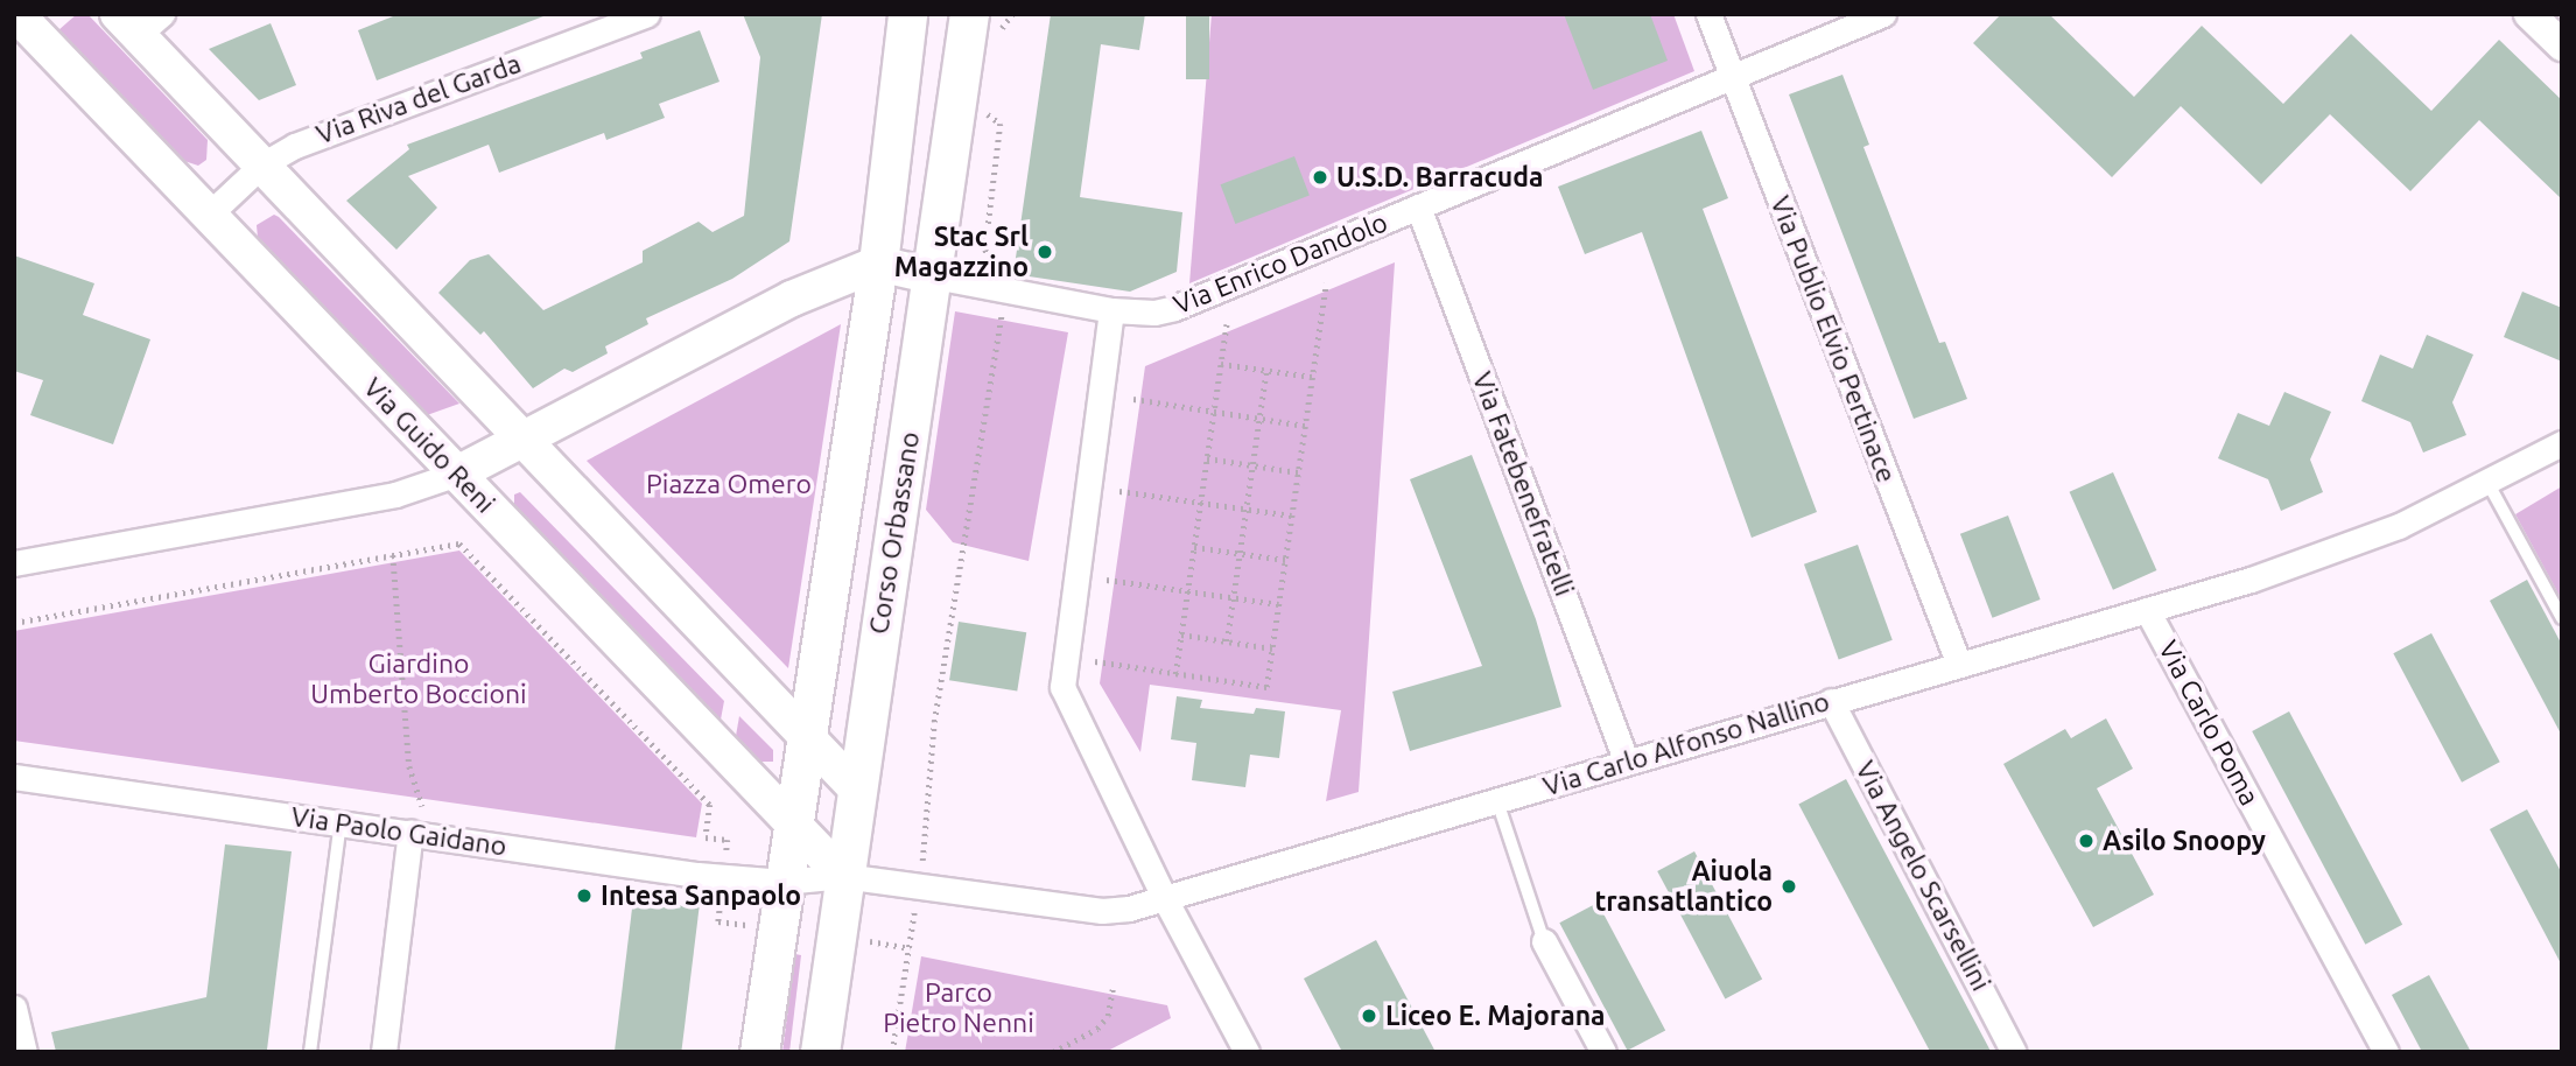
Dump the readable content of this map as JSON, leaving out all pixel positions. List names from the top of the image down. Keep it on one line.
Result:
{"streets":{"main road":["Via Guido Reni","Corso Orbassano"],"street":["Via Riva del Garda","Via Enrico Dandolo","Via Publio Elvio Pertinace","Via Fatebenefratelli","Via Carlo Poma","Via Carlo Alfonso Nallino","Via Paolo Gaidano","Via Angelo Scarsellini"]},"crossings":[["Via Riva del Garda","Via Guido Reni"],["Via Enrico Dandolo","Via Publio Elvio Pertinace"],["Via Enrico Dandolo","Via Fatebenefratelli"],["Via Enrico Dandolo","Corso Orbassano"],["Via Publio Elvio Pertinace","Via Carlo Alfonso Nallino"],["Via Guido Reni","Corso Orbassano"],["Via Guido Reni","Via Carlo Alfonso Nallino"],["Via Fatebenefratelli","Via Carlo Alfonso Nallino"],["Corso Orbassano","Via Carlo Alfonso Nallino"],["Corso Orbassano","Via Paolo Gaidano"],["Via Carlo Poma","Via Carlo Alfonso Nallino"],["Via Carlo Alfonso Nallino","Via Paolo Gaidano"],["Via Carlo Alfonso Nallino","Via Angelo Scarsellini"]],"parks":["Piazza Omero","Giardino Umberto Boccioni","Parco Pietro Nenni"],"places":["U.S.D. Barracuda","Stac Srl Magazzino","Asilo Snoopy","Aiuola transatlantico","Intesa Sanpaolo","Liceo E. Majorana"]}
